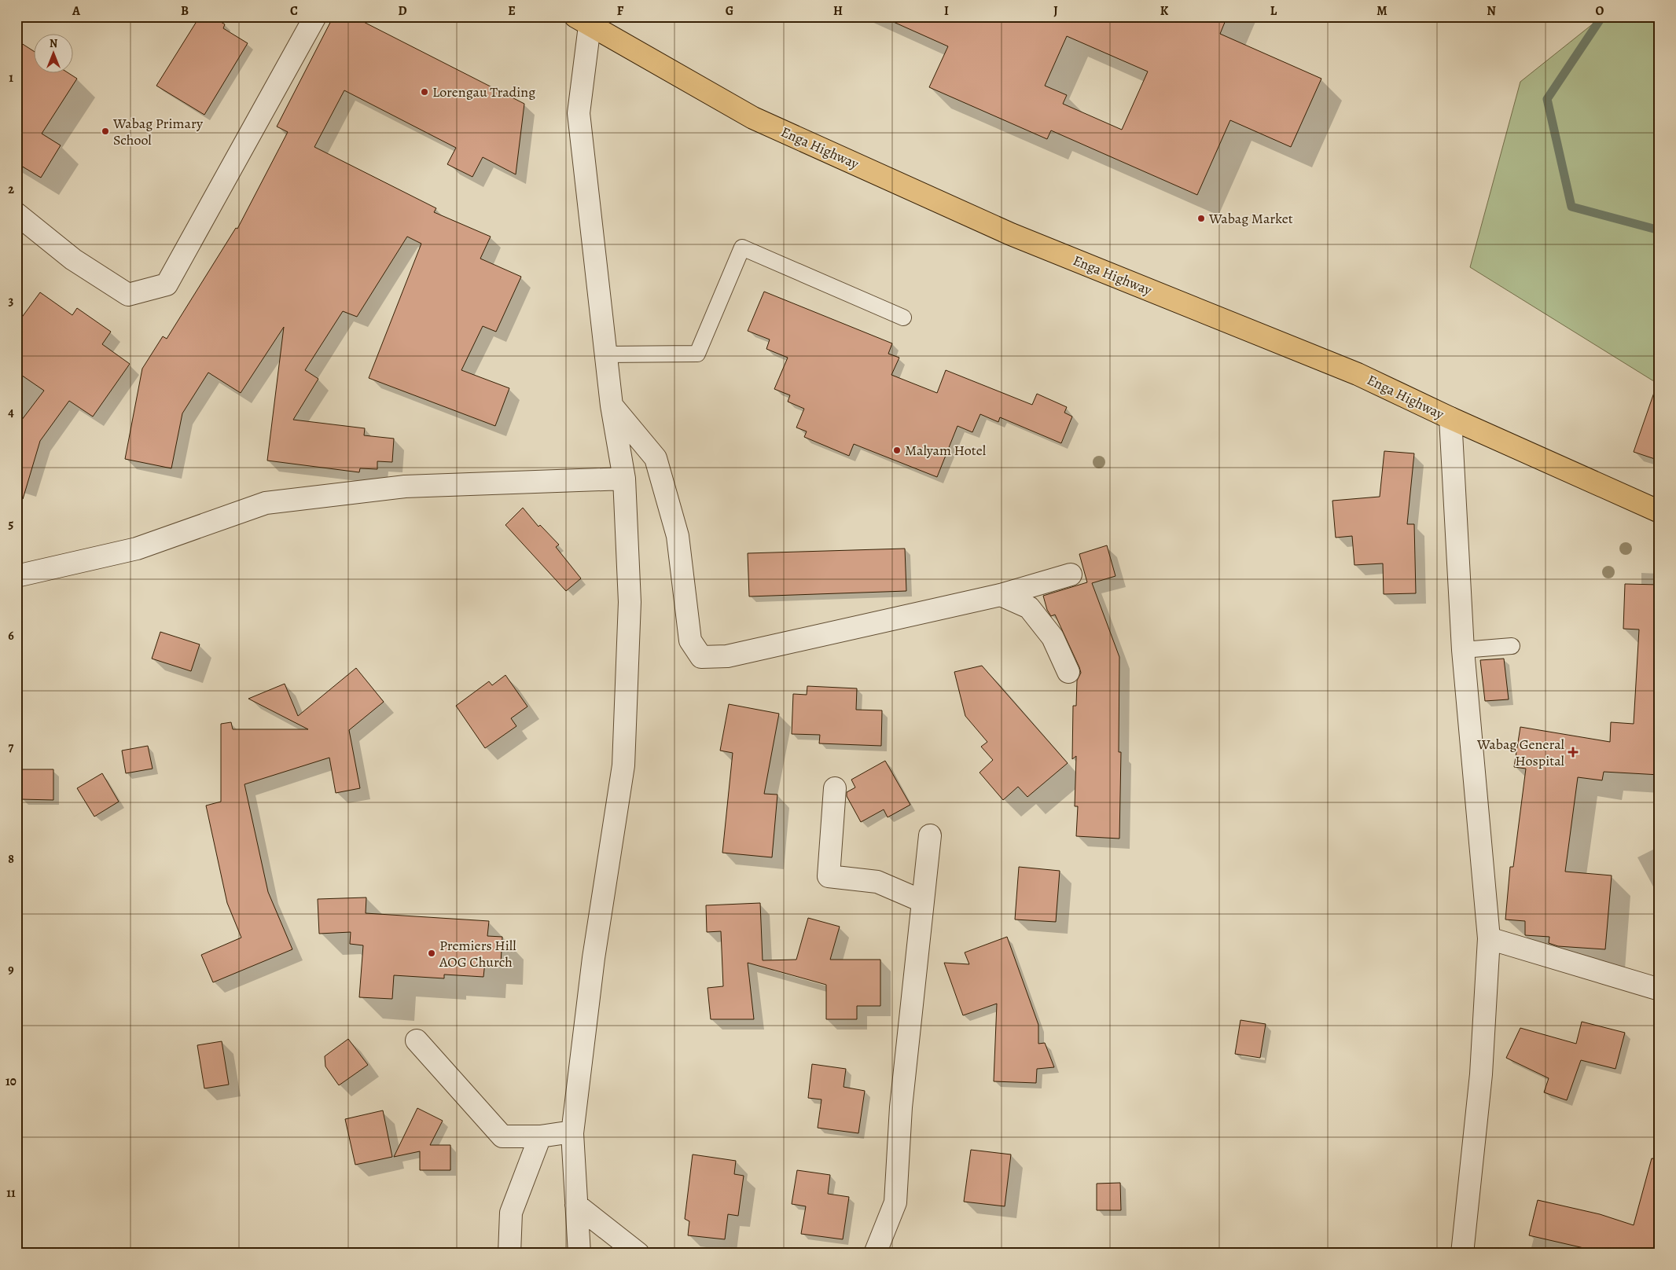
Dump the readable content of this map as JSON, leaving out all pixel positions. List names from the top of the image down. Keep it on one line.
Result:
{"streets":{"main road":["Enga Highway"]},"places":{"other":["Lorengau Trading","Wabag Primary School","Wabag Market","Malyam Hotel","Premiers Hill AOG Church"],"health":["Wabag General Hospital"]},"north":"top","grid":{"columns":["A","B","C","D","E","F","G","H","I","J","K","L","M","N","O"],"rows":["1","2","3","4","5","6","7","8","9","10","11"]}}
